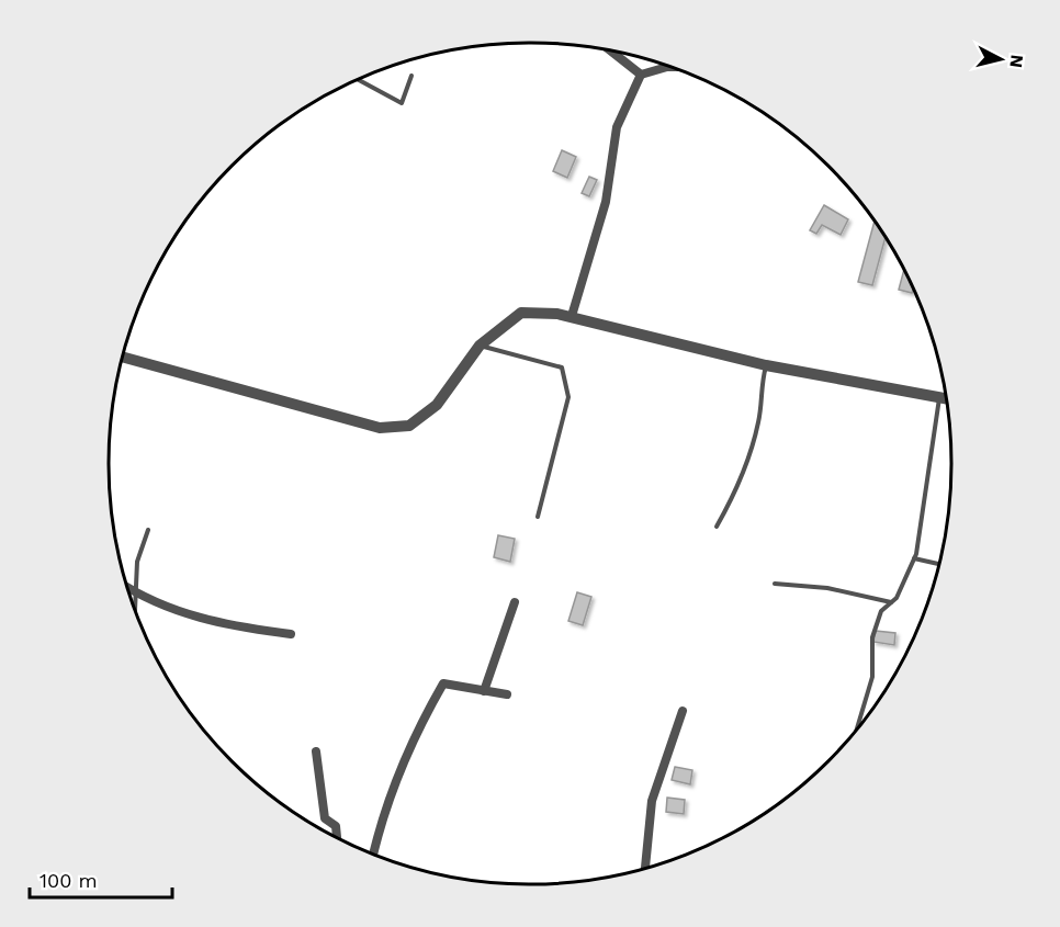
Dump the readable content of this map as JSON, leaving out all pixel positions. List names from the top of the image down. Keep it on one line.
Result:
{"scale_bar":"100 m","north":"right"}
